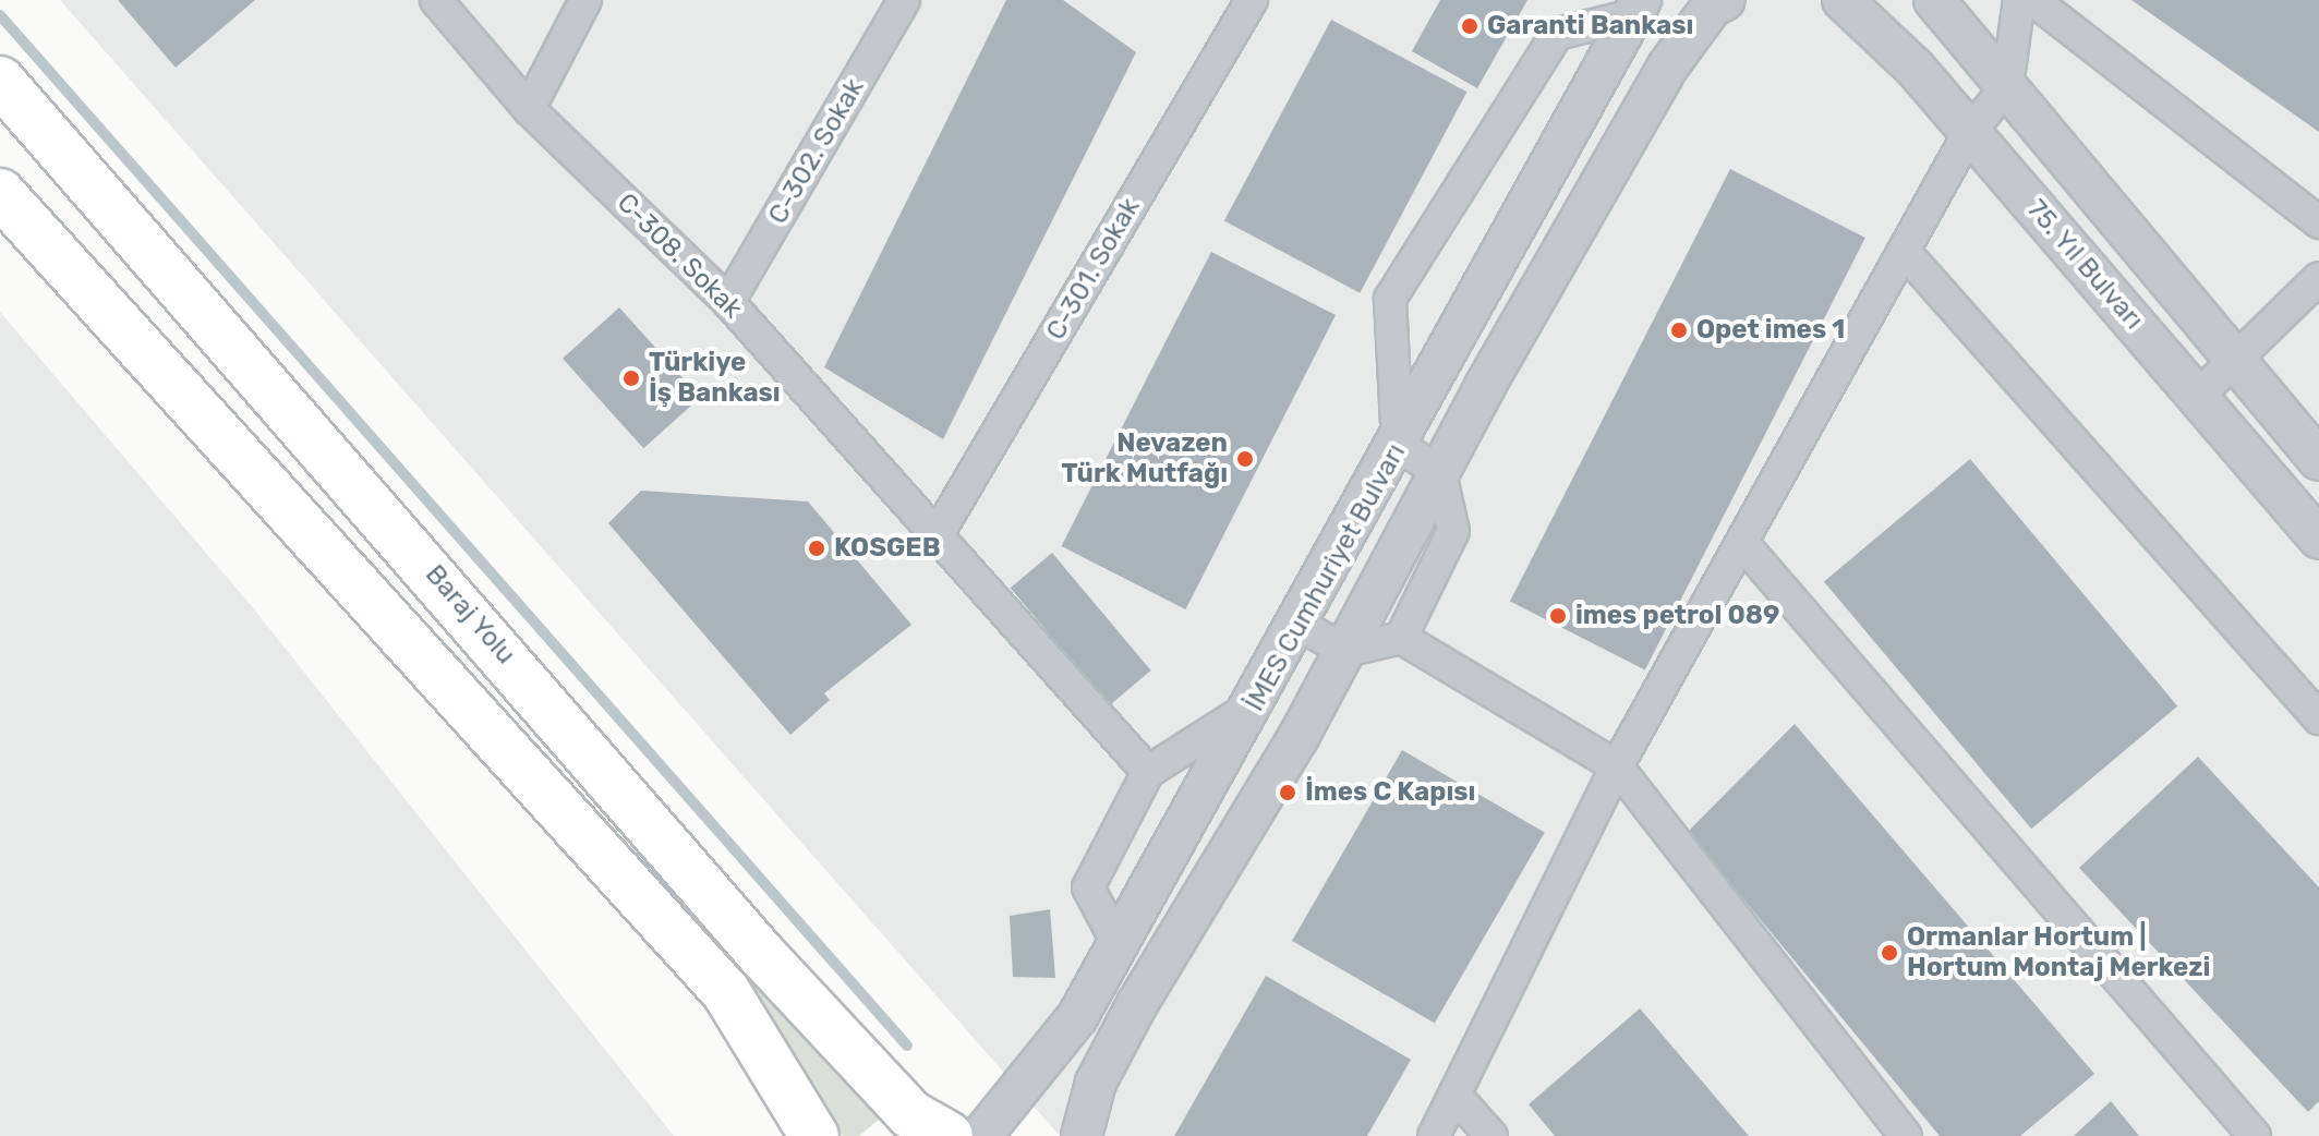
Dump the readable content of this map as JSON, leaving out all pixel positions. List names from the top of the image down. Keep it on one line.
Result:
{"streets":{"main road":["Baraj Yolu"],"street":["C-302. Sokak","C-308. Sokak","75. Yıl Bulvarı","C-301. Sokak","İMES Cumhuriyet Bulvarı"]},"crossings":[["C-302. Sokak","C-308. Sokak"],["C-308. Sokak","C-301. Sokak"]],"places":["Garanti Bankası","Opet imes 1","Türkiye İş Bankası","Nevazen Türk Mutfağı","KOSGEB","imes petrol 089","İmes C Kapısı","Ormanlar Hortum | Hortum Montaj Merkezi"]}
